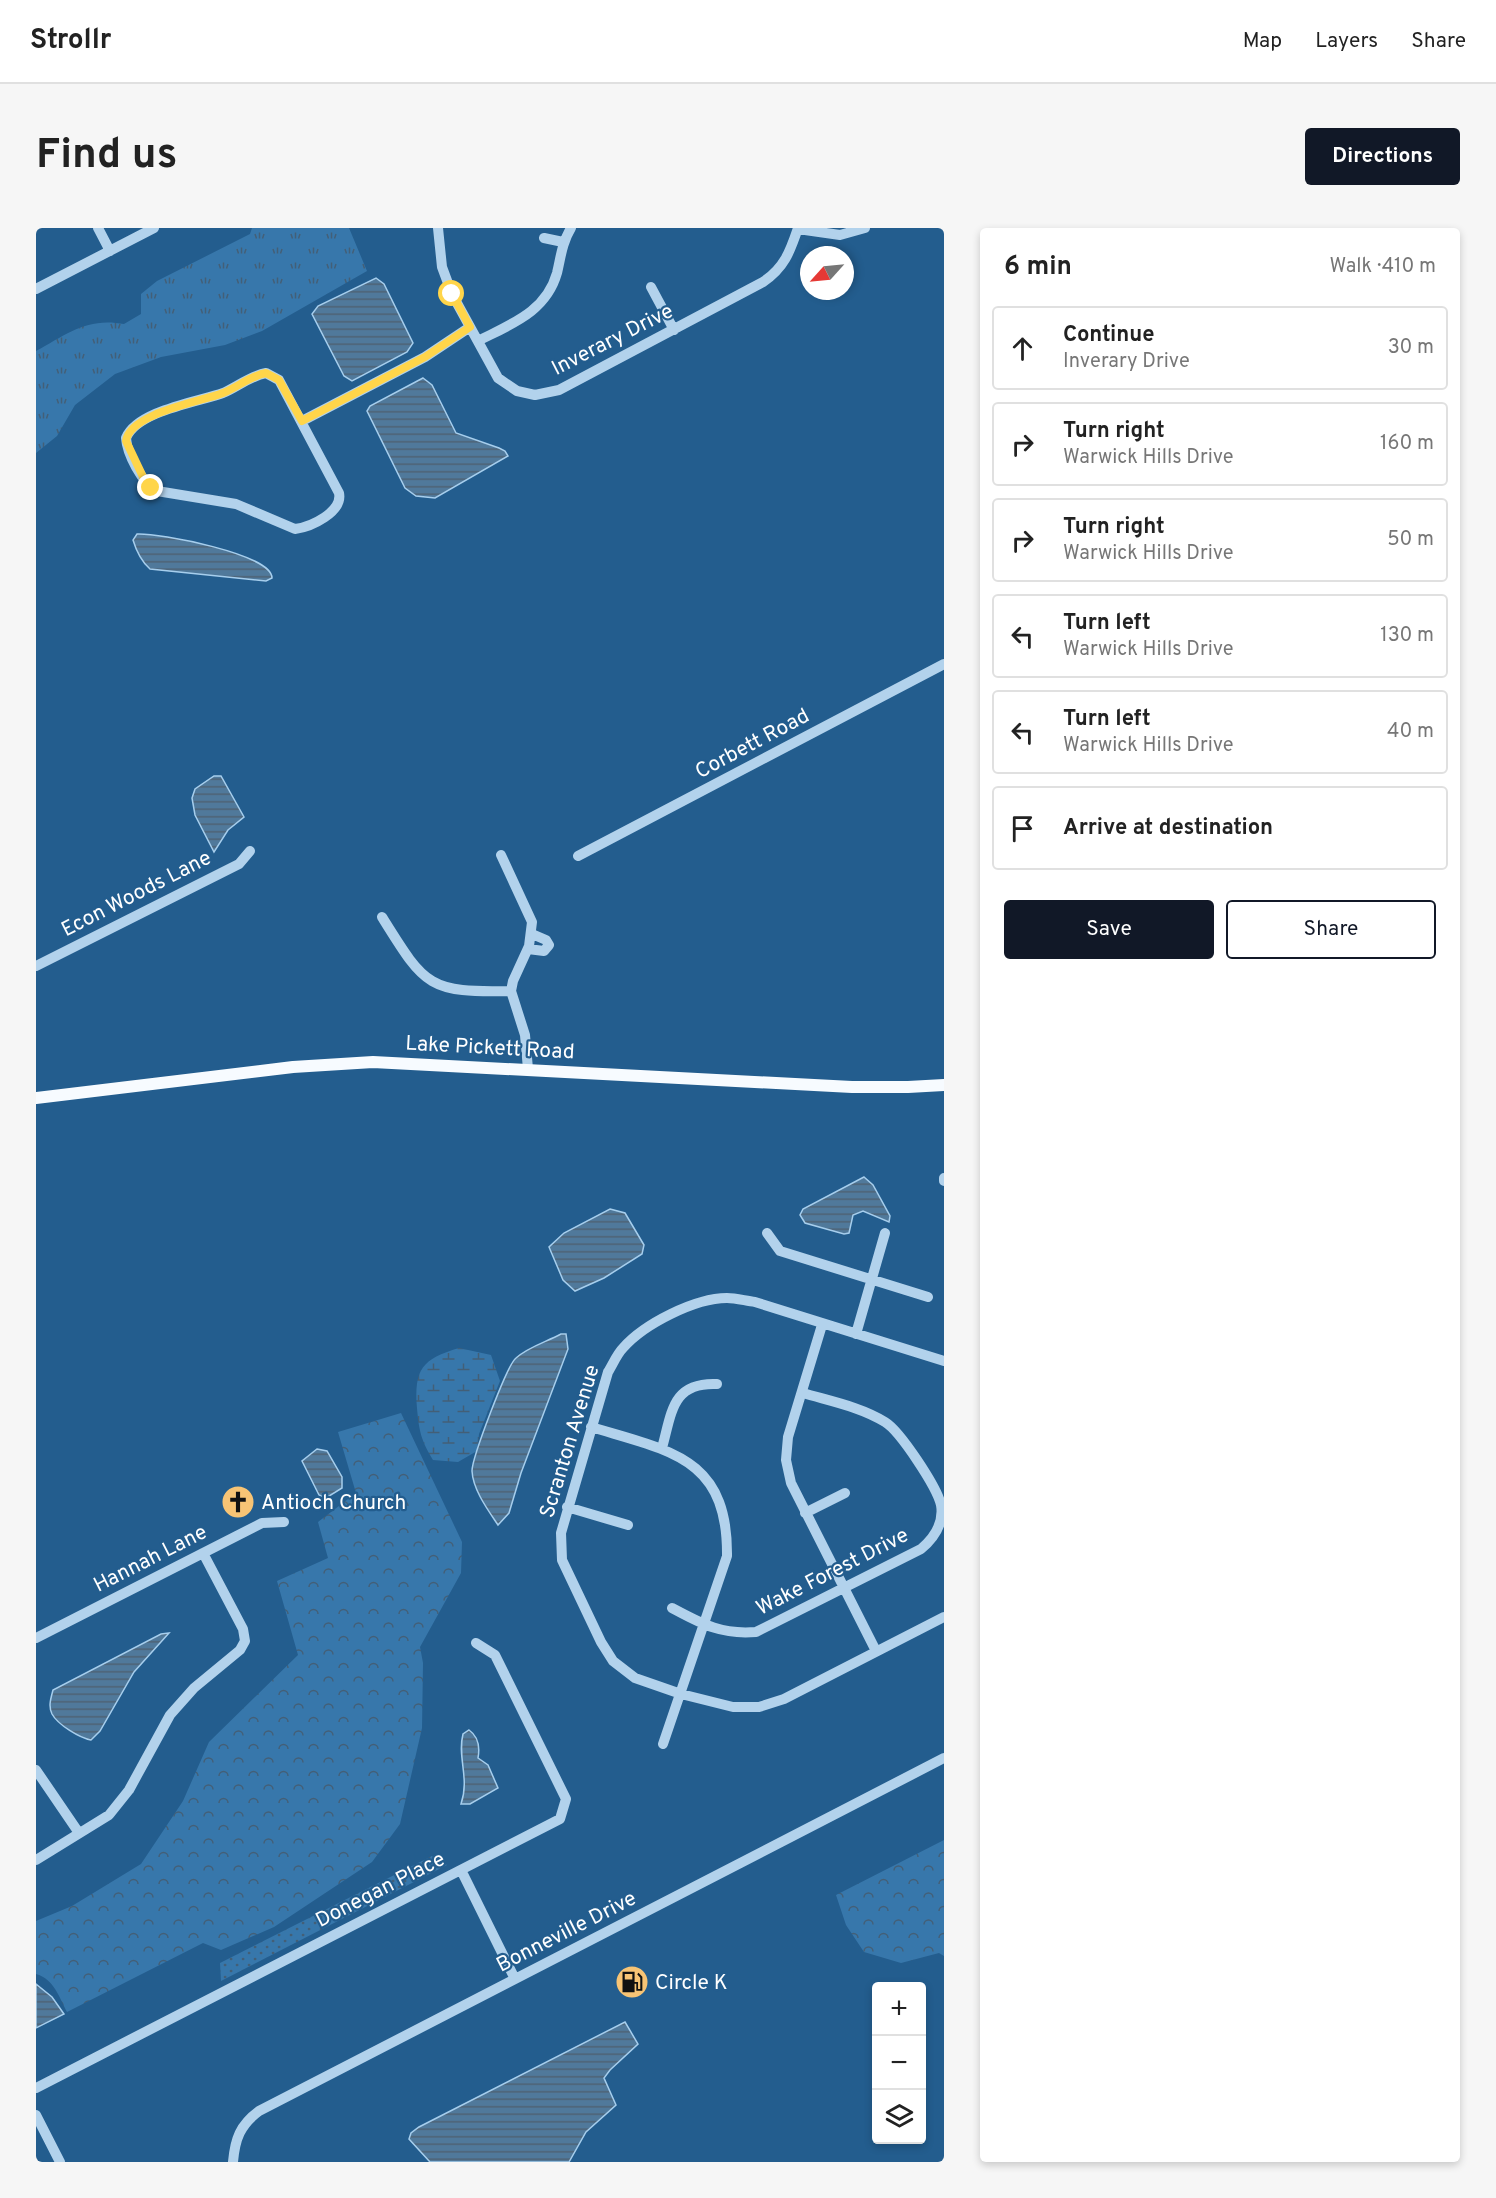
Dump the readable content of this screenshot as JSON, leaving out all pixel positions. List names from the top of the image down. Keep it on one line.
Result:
{"streets":{"main road":["Lake Pickett Road"],"street":["Inverary Drive","Corbett Road","Econ Woods Lane","Scranton Avenue","Hannah Lane","Wake Forest Drive","Donegan Place","Bonneville Drive"]},"places":{"church":["Antioch Church"],"fuel station":["Circle K"]},"north":"bottom left","page":{"header":"Strollr","nav":["Map","Layers","Share"],"buttons":["Directions",["Save","Share"]],"title":"Find us","heading":["6 min","Walk · 410 m"],"list":[["Continue","Inverary Drive","30 m"],["Turn right","Warwick Hills Drive","160 m"],["Turn right","Warwick Hills Drive","50 m"],["Turn left","Warwick Hills Drive","130 m"],["Turn left","Warwick Hills Drive","40 m"],"Arrive at destination"],"map_buttons":["+","−"]}}
